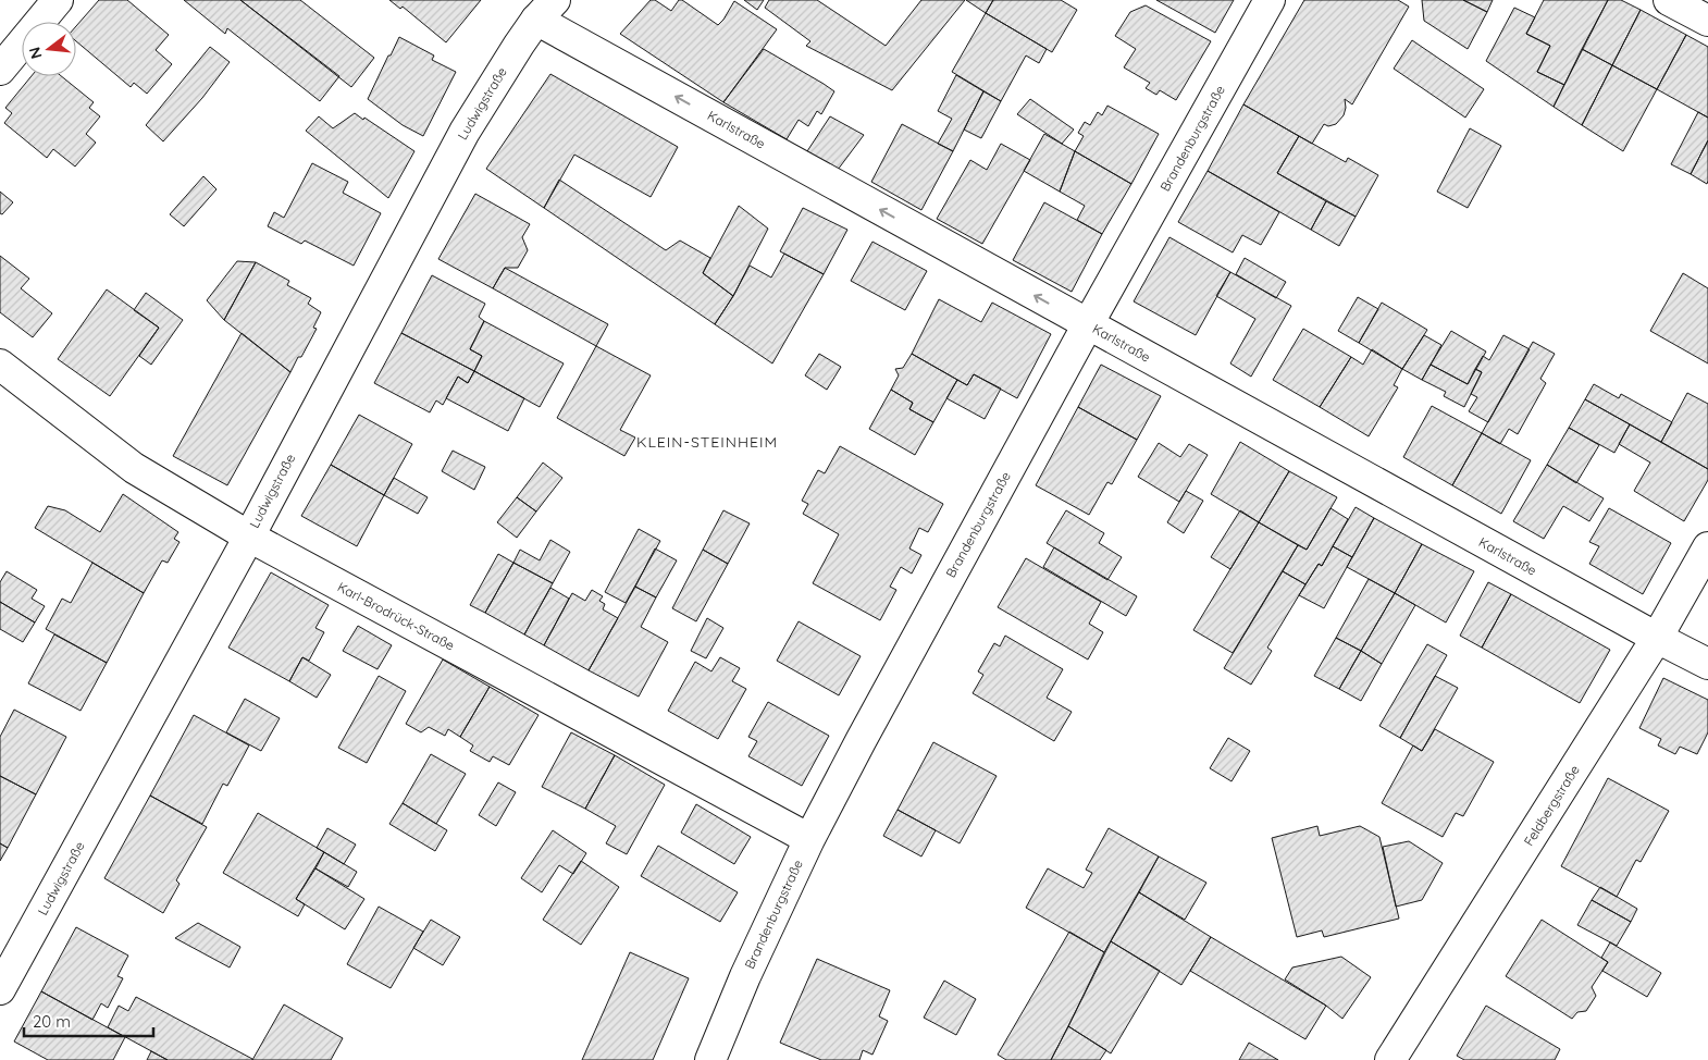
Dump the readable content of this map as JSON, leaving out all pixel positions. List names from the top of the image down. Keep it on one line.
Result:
{"streets":{"street":["Ludwigstraße","Karlstraße","Brandenburgstraße","Karl-Brodrück-Straße","Feldbergstraße"]},"crossings":[["Ludwigstraße","Karlstraße"],["Ludwigstraße","Karl-Brodrück-Straße"],["Karlstraße","Brandenburgstraße"],["Karlstraße","Feldbergstraße"],["Brandenburgstraße","Karl-Brodrück-Straße"]],"one_way":["Karlstraße"],"districts":["KLEIN-STEINHEIM"],"scale_bar":"20 m","north":"left"}
